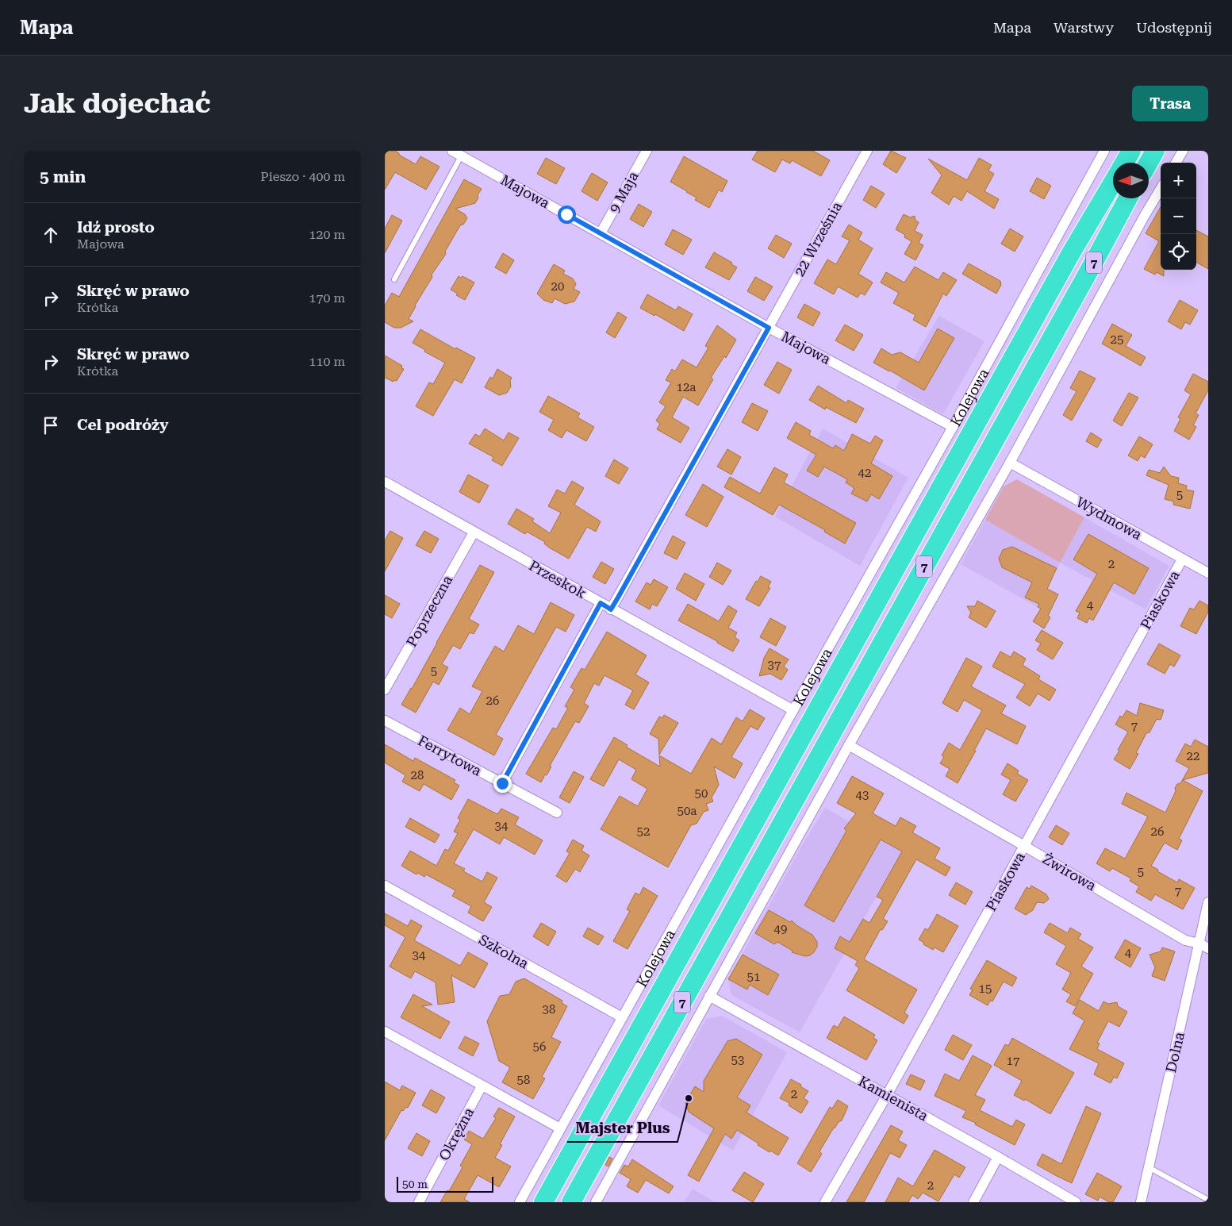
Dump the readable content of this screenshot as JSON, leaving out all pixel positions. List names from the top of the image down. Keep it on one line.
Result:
{"streets":{"highway":["7","Kolejowa"],"street":["Majowa","9 Maja","22 Września","Wydmowa","Przeskok","Piaskowa","Poprzeczna","Ferrytowa","Żwirowa","Szkolna","Dolna","Kamienista","Okrężna"]},"crossings":[["Majowa","9 Maja"],["Majowa","22 Września"],["Majowa","Kolejowa"],["22 Września","Przeskok"],["Kolejowa","Przeskok"],["Kolejowa","Szkolna"],["Wydmowa","Piaskowa"],["Przeskok","Poprzeczna"],["Piaskowa","Żwirowa"],["Piaskowa","Kamienista"],["Żwirowa","Dolna"]],"places":["Majster Plus"],"house_numbers":["20","25","12a","42","5","2","4","37","5","26","7","22","28","50","43","50a","34","52","26","5","7","49","4","34","51","15","38","56","53","17","58","2","2"],"scale_bar":"50 m","north":"left","page":{"header":"Mapa","nav":["Mapa","Warstwy","Udostępnij"],"buttons":"Trasa","title":"Jak dojechać","heading":["5 min","Pieszo · 400 m"],"map_buttons":["+","−"],"list":[["Idź prosto","Majowa","120 m"],["Skręć w prawo","Krótka","170 m"],["Skręć w prawo","Krótka","110 m"],"Cel podróży"],"scale":"50 m"}}
